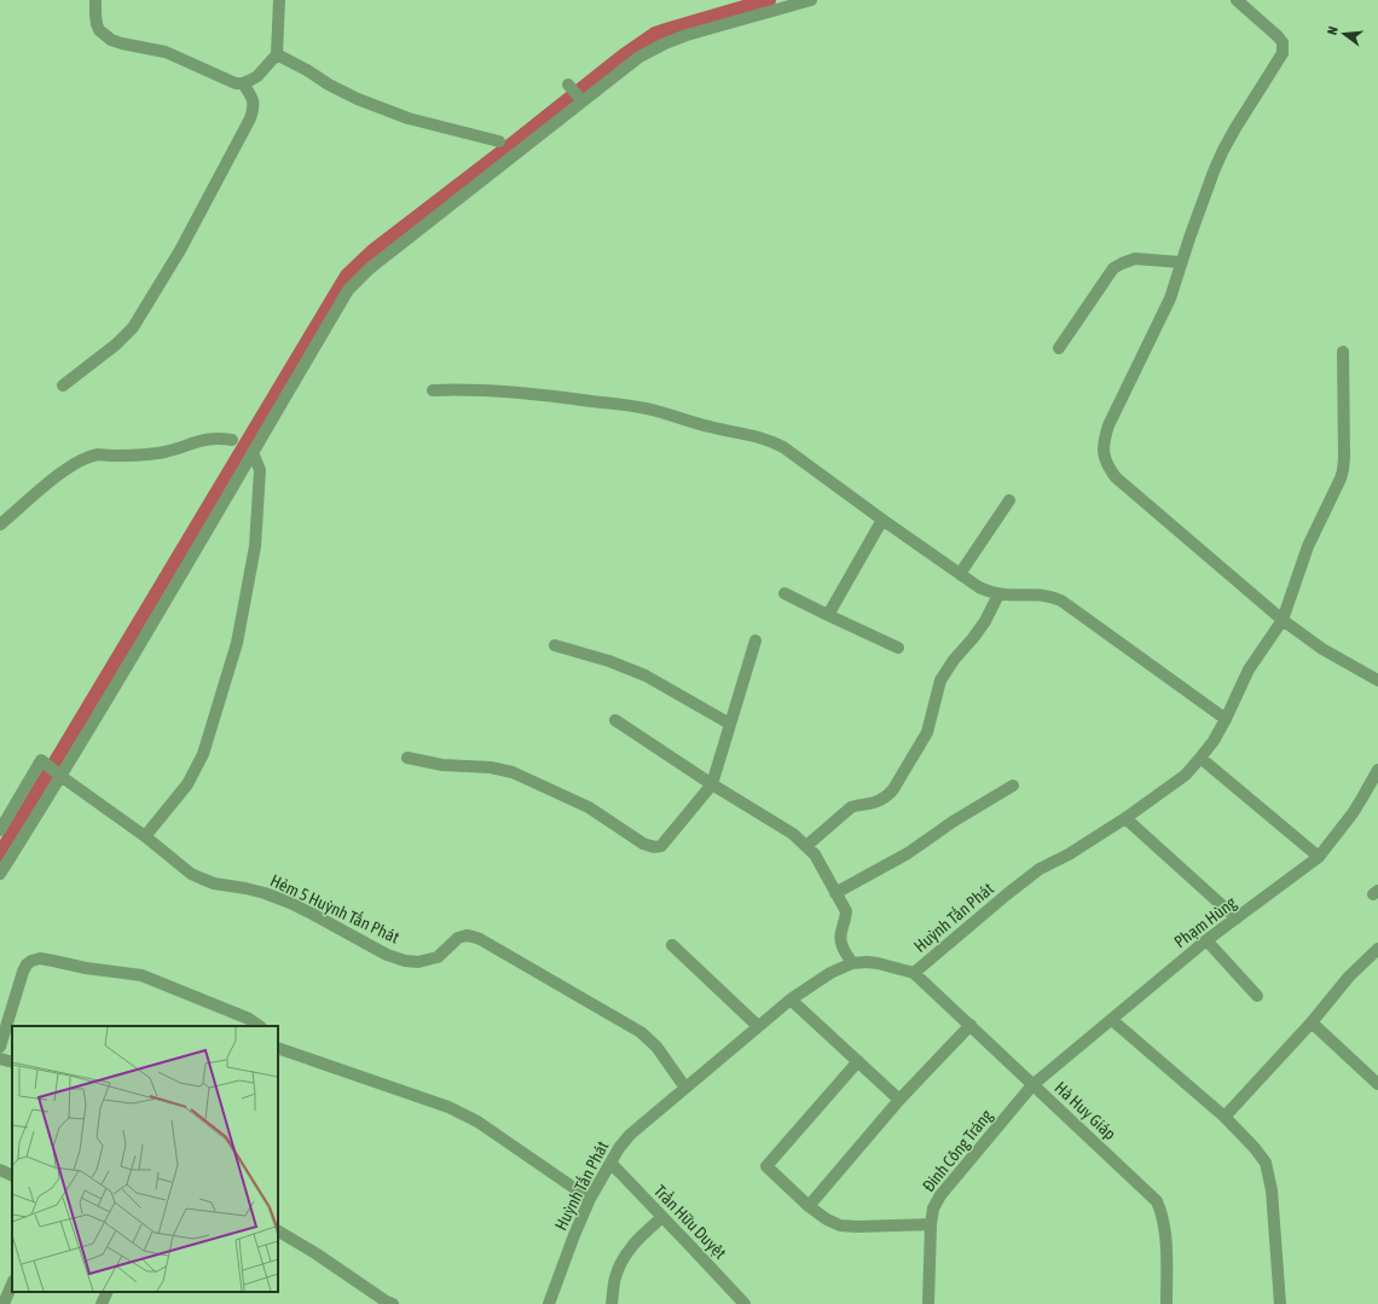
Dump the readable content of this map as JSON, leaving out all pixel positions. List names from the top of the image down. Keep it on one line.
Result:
{"streets":{"street":["Hẻm 5 Huỳnh Tấn Phát","Huỳnh Tấn Phát","Phạm Hùng","Hà Huy Giáp","Đinh Công Tráng","Trần Hữu Duyệt"]},"crossings":[["Hẻm 5 Huỳnh Tấn Phát","Huỳnh Tấn Phát"],["Huỳnh Tấn Phát","Hà Huy Giáp"],["Huỳnh Tấn Phát","Trần Hữu Duyệt"],["Phạm Hùng","Hà Huy Giáp"],["Phạm Hùng","Đinh Công Tráng"],["Hà Huy Giáp","Đinh Công Tráng"]],"north":"left"}
